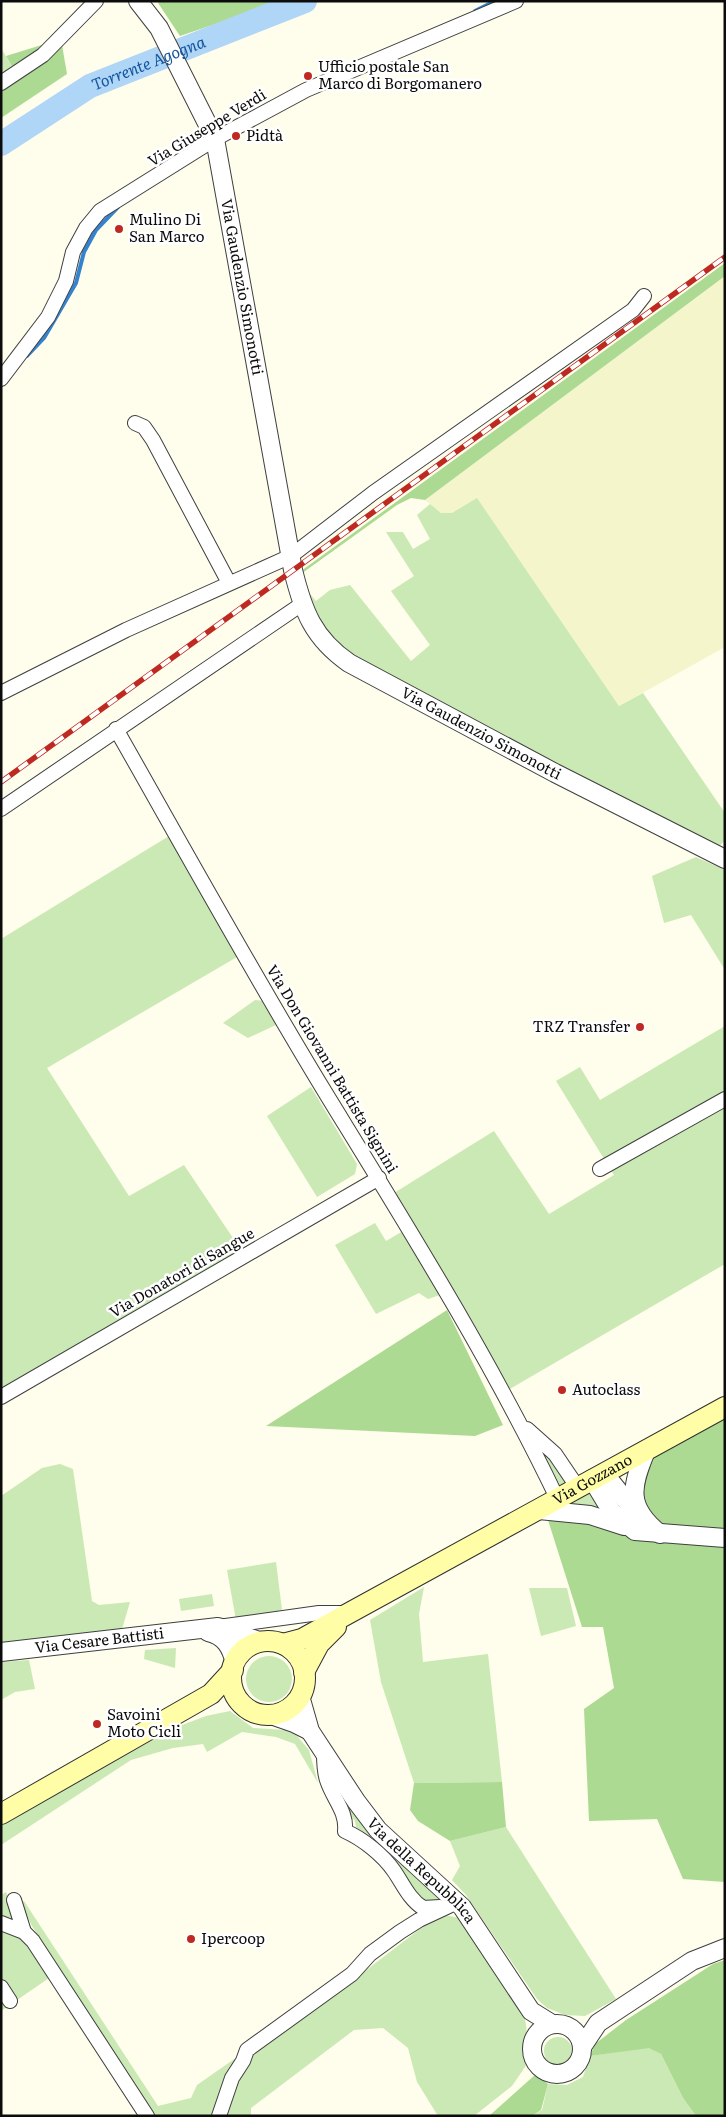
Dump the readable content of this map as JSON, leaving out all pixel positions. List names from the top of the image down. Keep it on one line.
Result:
{"streets":{"main road":["Via Gozzano"],"street":["Via Giuseppe Verdi","Via Gaudenzio Simonotti","Via Don Giovanni Battista Signini","Via Donatori di Sangue","Via Cesare Battisti","Via della Repubblica"]},"crossings":[["Via Giuseppe Verdi","Via Gaudenzio Simonotti"],["Via Don Giovanni Battista Signini","Via Donatori di Sangue"],["Via Don Giovanni Battista Signini","Via Gozzano"],["Via Gozzano","Via Cesare Battisti"],["Via Gozzano","Via della Repubblica"],["Via Cesare Battisti","Via della Repubblica"]],"water":["Torrente Agogna"],"places":["Ufficio postale San Marco di Borgomanero","Pidtà","Mulino Di San Marco","TRZ Transfer","Autoclass","Savoini Moto Cicli","Ipercoop"]}
